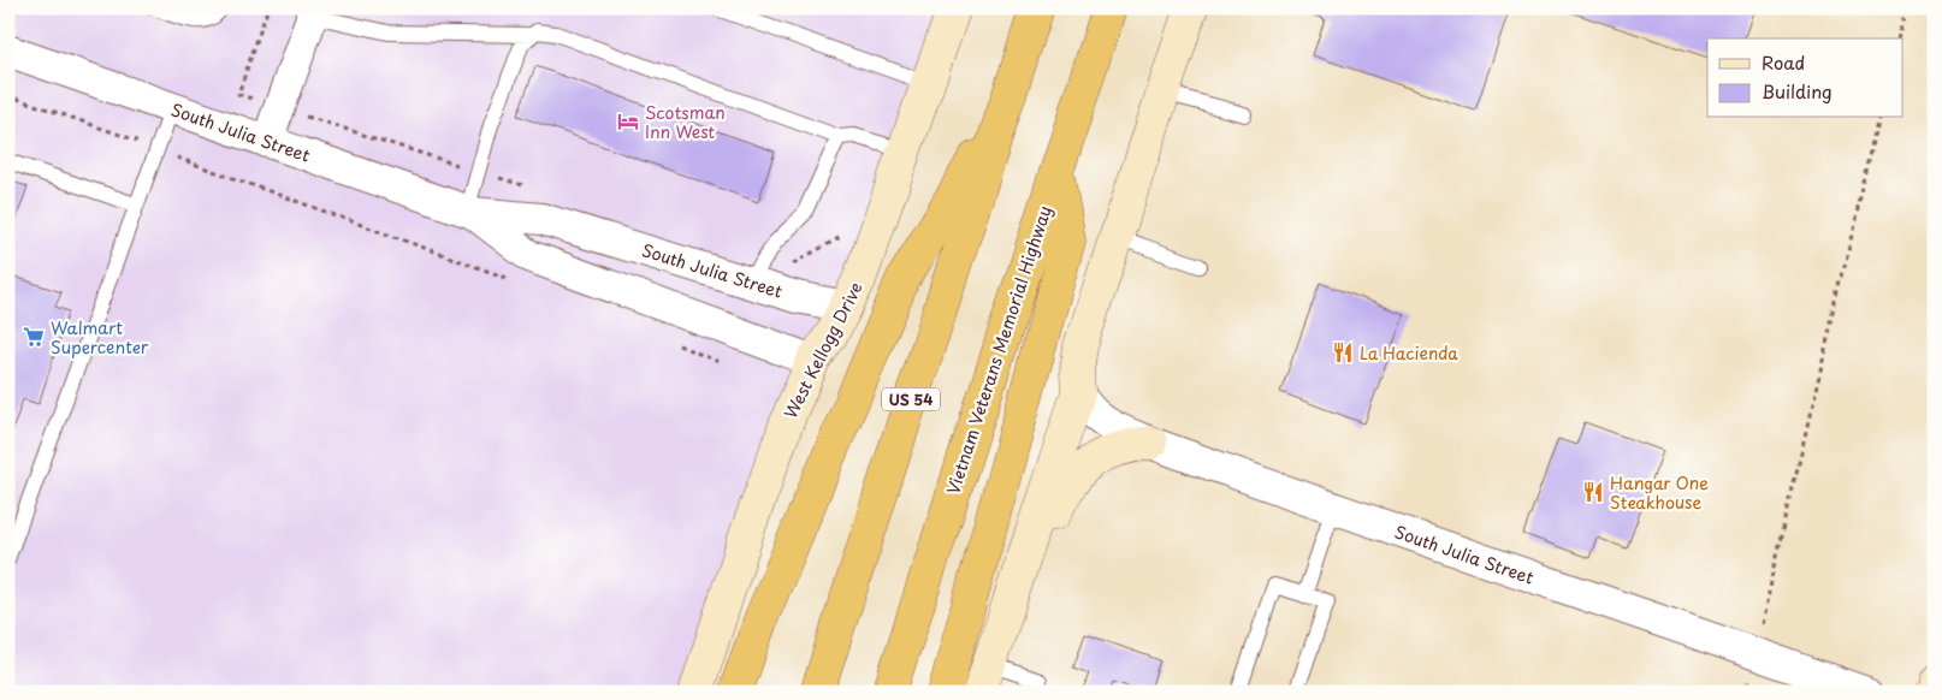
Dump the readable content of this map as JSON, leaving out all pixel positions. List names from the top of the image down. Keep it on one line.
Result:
{"streets":{"highway":["Vietnam Veterans Memorial Highway","US 54"],"main road":["West Kellogg Drive"],"street":["South Julia Street"]},"crossings":[["South Julia Street","West Kellogg Drive"]],"places":{"hotel":["Scotsman Inn West"],"supermarket":["Walmart Supercenter"],"restaurant":["La Hacienda","Hangar One Steakhouse"]},"legend":["Road","Building"]}
